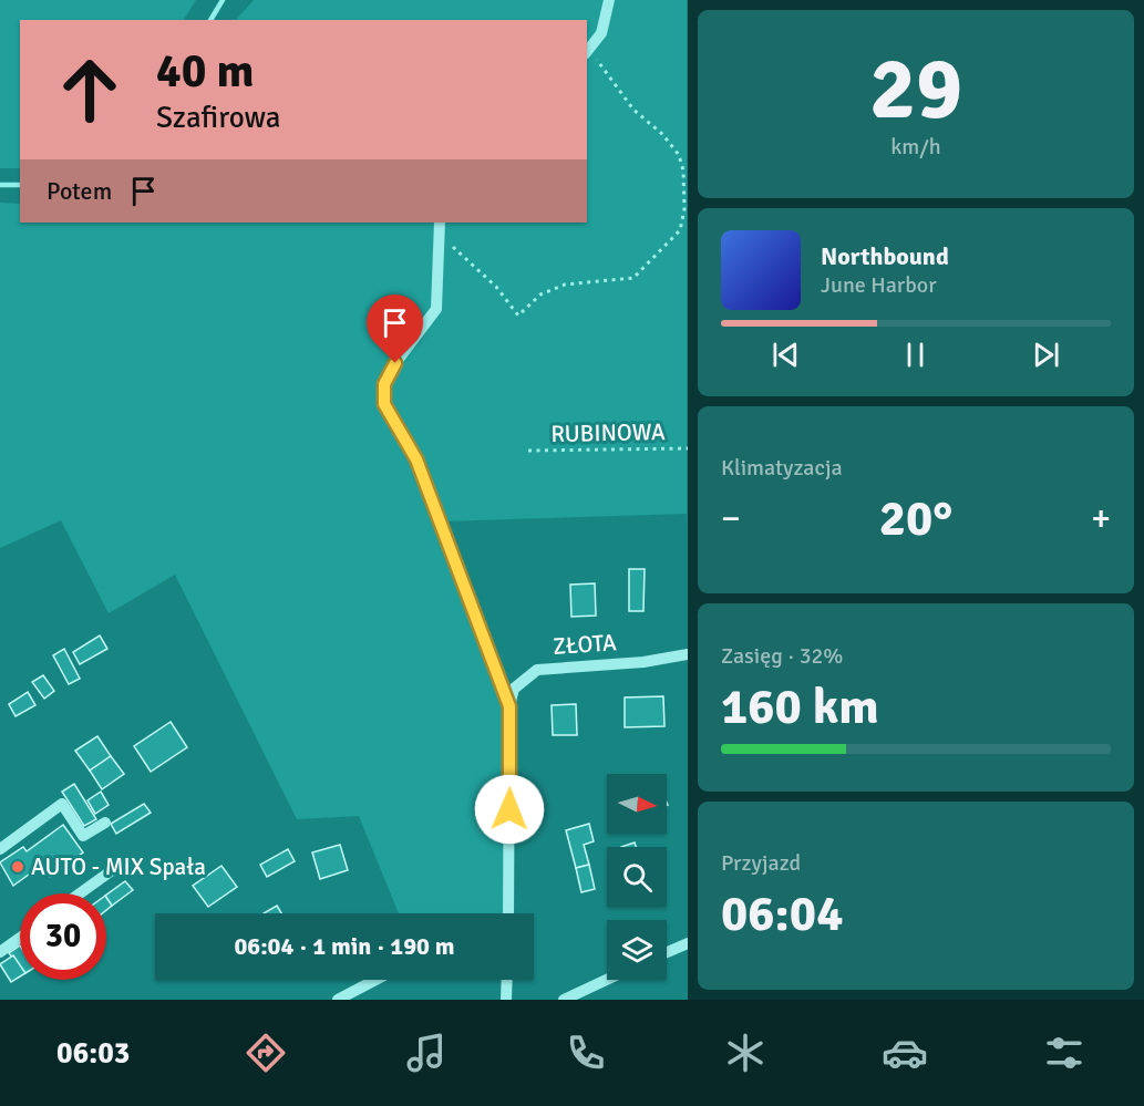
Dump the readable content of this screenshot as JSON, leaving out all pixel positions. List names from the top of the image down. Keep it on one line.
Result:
{"streets":{"street":["ZŁOTA"],"path":["RUBINOWA"]},"places":["AUTO - MIX Spała"],"north":"right","page":{"tile":[["29","km/h"],"Klimatyzacja",["Zasięg · 32%","160 km"],["Przyjazd","06:04"]],"turn":["40 m","Szafirowa"],"then":"Potem","song":["Northbound","June Harbor"],"heat":["−","20°","+"],"limit":"30","trip":"06:04 · 1 min · 190 m","tabs":"06:03"}}
